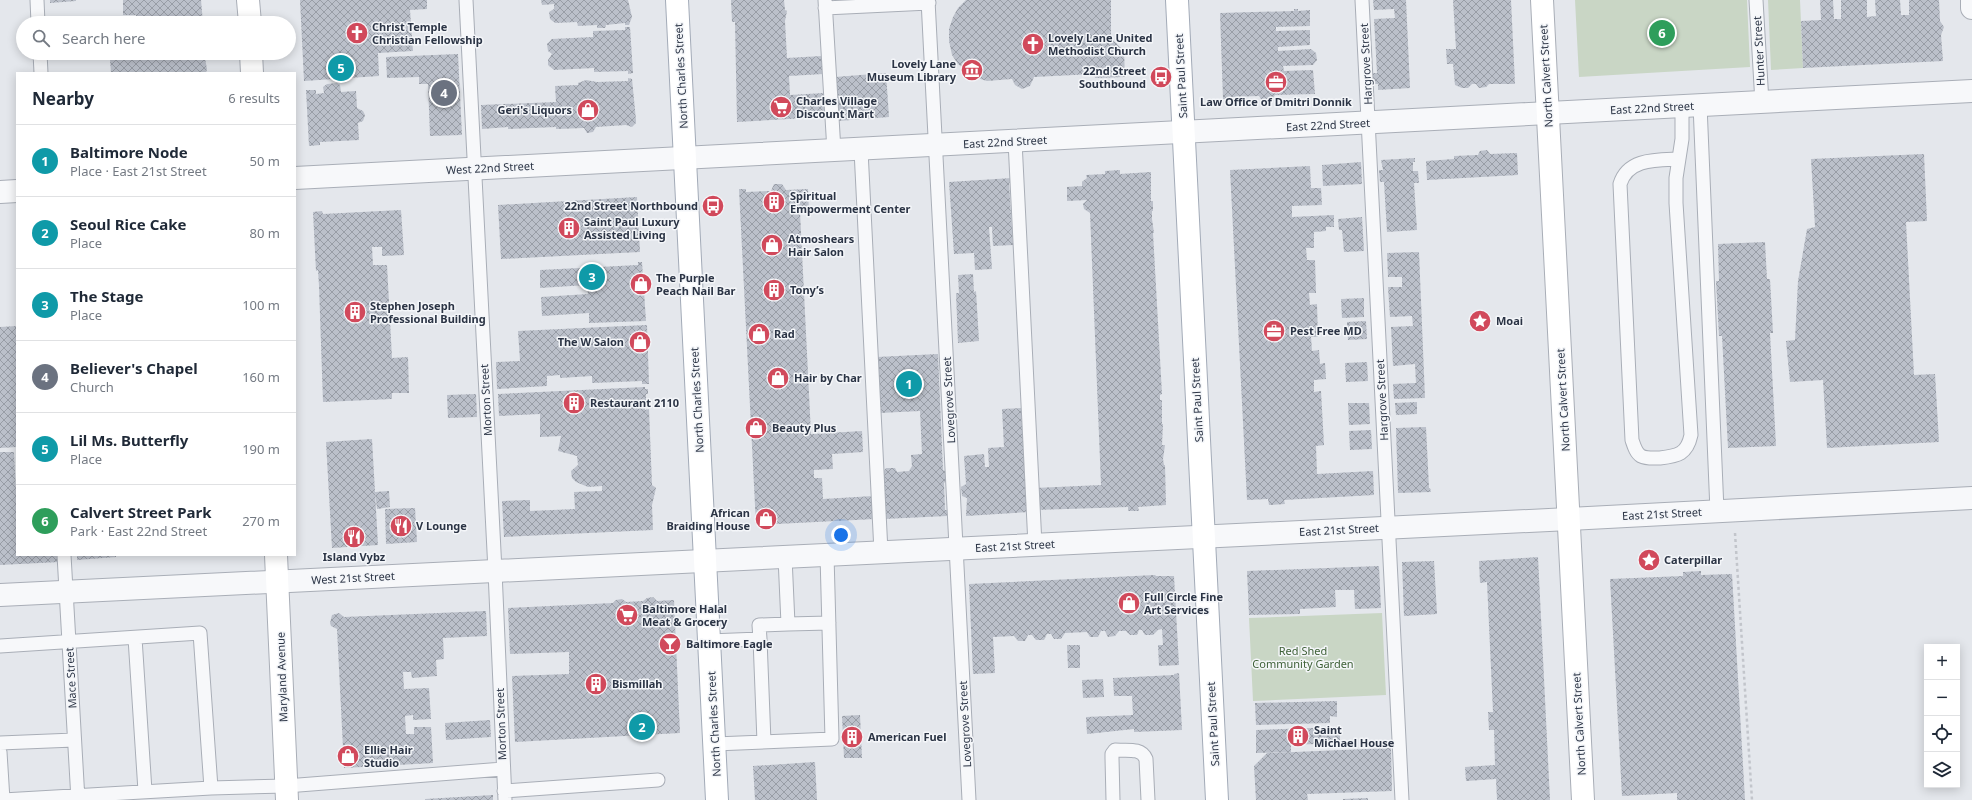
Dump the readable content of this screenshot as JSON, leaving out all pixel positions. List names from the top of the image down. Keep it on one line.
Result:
{"streets":{"main road":["North Charles Street","Saint Paul Street","North Calvert Street","Maryland Avenue"],"street":["East 22nd Street","West 22nd Street","East 21st Street","West 21st Street"],"lane":["Hunter Street","Hargrove Street","Morton Street","Lovegrove Street","Mace Street"]},"crossings":[["Hunter Street","East 22nd Street"],["Hargrove Street","East 22nd Street"],["Hargrove Street","East 21st Street"],["North Charles Street","East 22nd Street"],["North Charles Street","West 22nd Street"],["North Charles Street","East 21st Street"],["North Charles Street","West 21st Street"],["Saint Paul Street","East 22nd Street"],["Saint Paul Street","East 21st Street"],["North Calvert Street","East 22nd Street"],["North Calvert Street","East 21st Street"],["East 22nd Street","West 22nd Street"],["East 22nd Street","Lovegrove Street"],["West 22nd Street","Morton Street"],["Morton Street","West 21st Street"],["Lovegrove Street","East 21st Street"],["East 21st Street","West 21st Street"],["West 21st Street","Maryland Avenue"],["West 21st Street","Mace Street"]],"parks":["Red Shed Community Garden"],"places":{"church":["Christ Temple Christian Fellowship","Lovely Lane United Methodist Church"],"museum":["Lovely Lane Museum Library"],"bus stop":["22nd Street Southbound","22nd Street Northbound"],"office":["Law Office of Dmitri Donnik","Pest Free MD"],"supermarket":["Charles Village Discount Mart","Baltimore Halal Meat & Grocery"],"shop":["Geri's Liquors","Atmoshears Hair Salon","The Purple Peach Nail Bar","Rad","The W Salon","Hair by Char","Beauty Plus","African Braiding House","Full Circle Fine Art Services","Ellie Hair Studio"],"building":["Spiritual Empowerment Center","Saint Paul Luxury Assisted Living","Tony’s","Stephen Joseph Professional Building","Restaurant 2110","Bismillah","Saint Michael House","American Fuel"],"place":["Moai","Caterpillar"],"restaurant":["V Lounge","Island Vybz"],"bar":["Baltimore Eagle"]},"page":{"search":"Search here","pins":["6","5","4","3","1","2"],"heading":["Nearby","6 results"],"list":[{"mark":"1","name":"Baltimore Node","note":"Place · East 21st Street","value":"50 m"},{"mark":"2","name":"Seoul Rice Cake","note":"Place","value":"80 m"},{"mark":"3","name":"The Stage","note":"Place","value":"100 m"},{"mark":"4","name":"Believer's Chapel","note":"Church","value":"160 m"},{"mark":"5","name":"Lil Ms. Butterfly","note":"Place","value":"190 m"},{"mark":"6","name":"Calvert Street Park","note":"Park · East 22nd Street","value":"270 m"}],"map_buttons":["+","−"]}}
